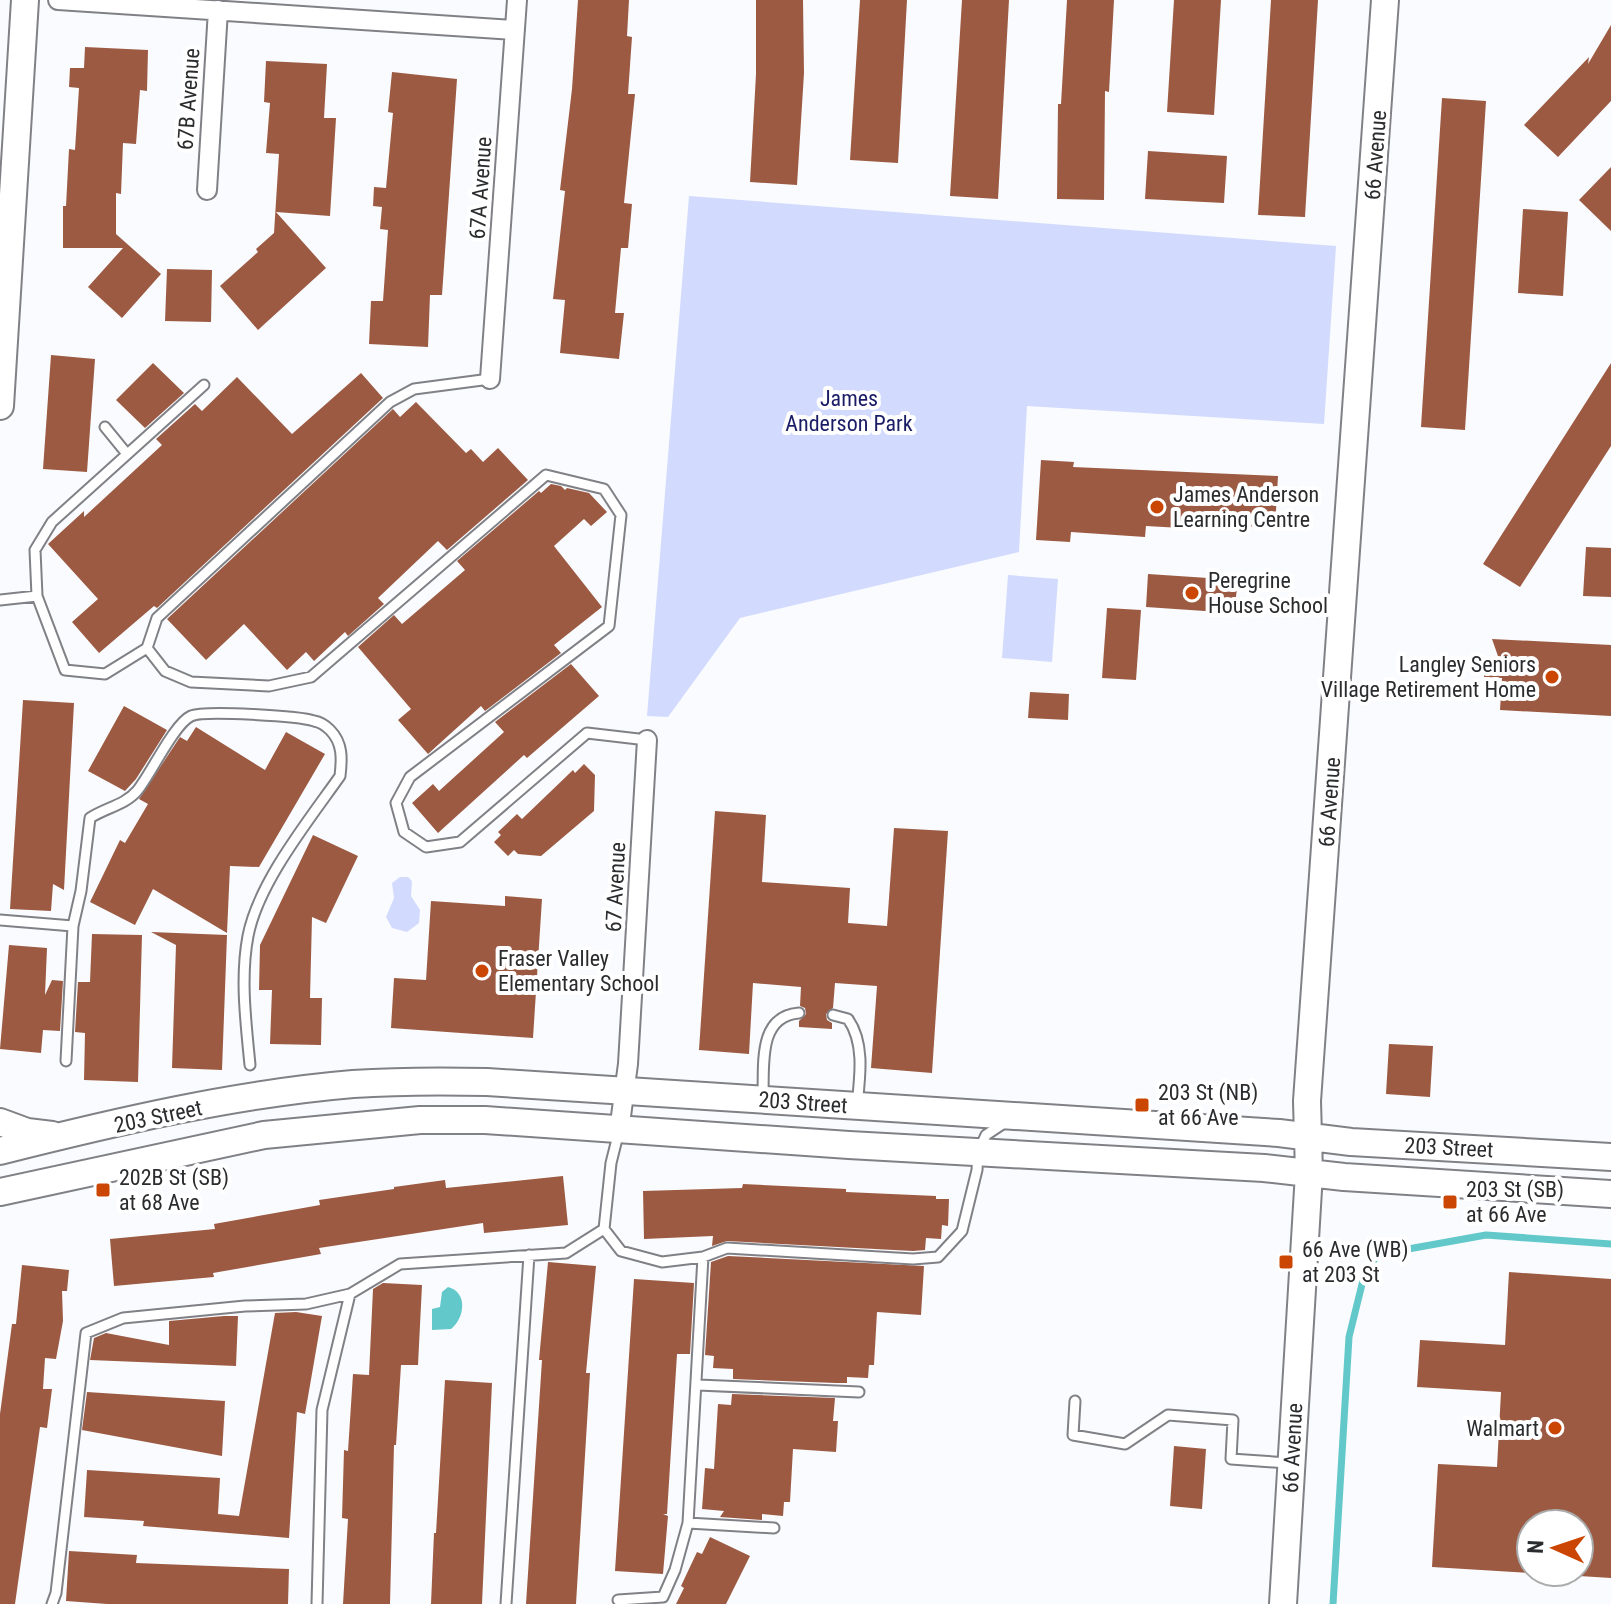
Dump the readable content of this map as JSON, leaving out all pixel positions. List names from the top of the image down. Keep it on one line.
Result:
{"streets":{"main road":["66 Avenue","203 Street"],"street":["67B Avenue","67A Avenue","67 Avenue"]},"crossings":[["66 Avenue","203 Street"],["67 Avenue","203 Street"]],"parks":["James Anderson Park"],"places":{"other":["James Anderson Learning Centre","Peregrine House School","Langley Seniors Village Retirement Home","Fraser Valley Elementary School","Walmart"],"transit":["203 St (NB) at 66 Ave","202B St (SB) at 68 Ave","203 St (SB) at 66 Ave","66 Ave (WB) at 203 St"]},"north":"left"}
